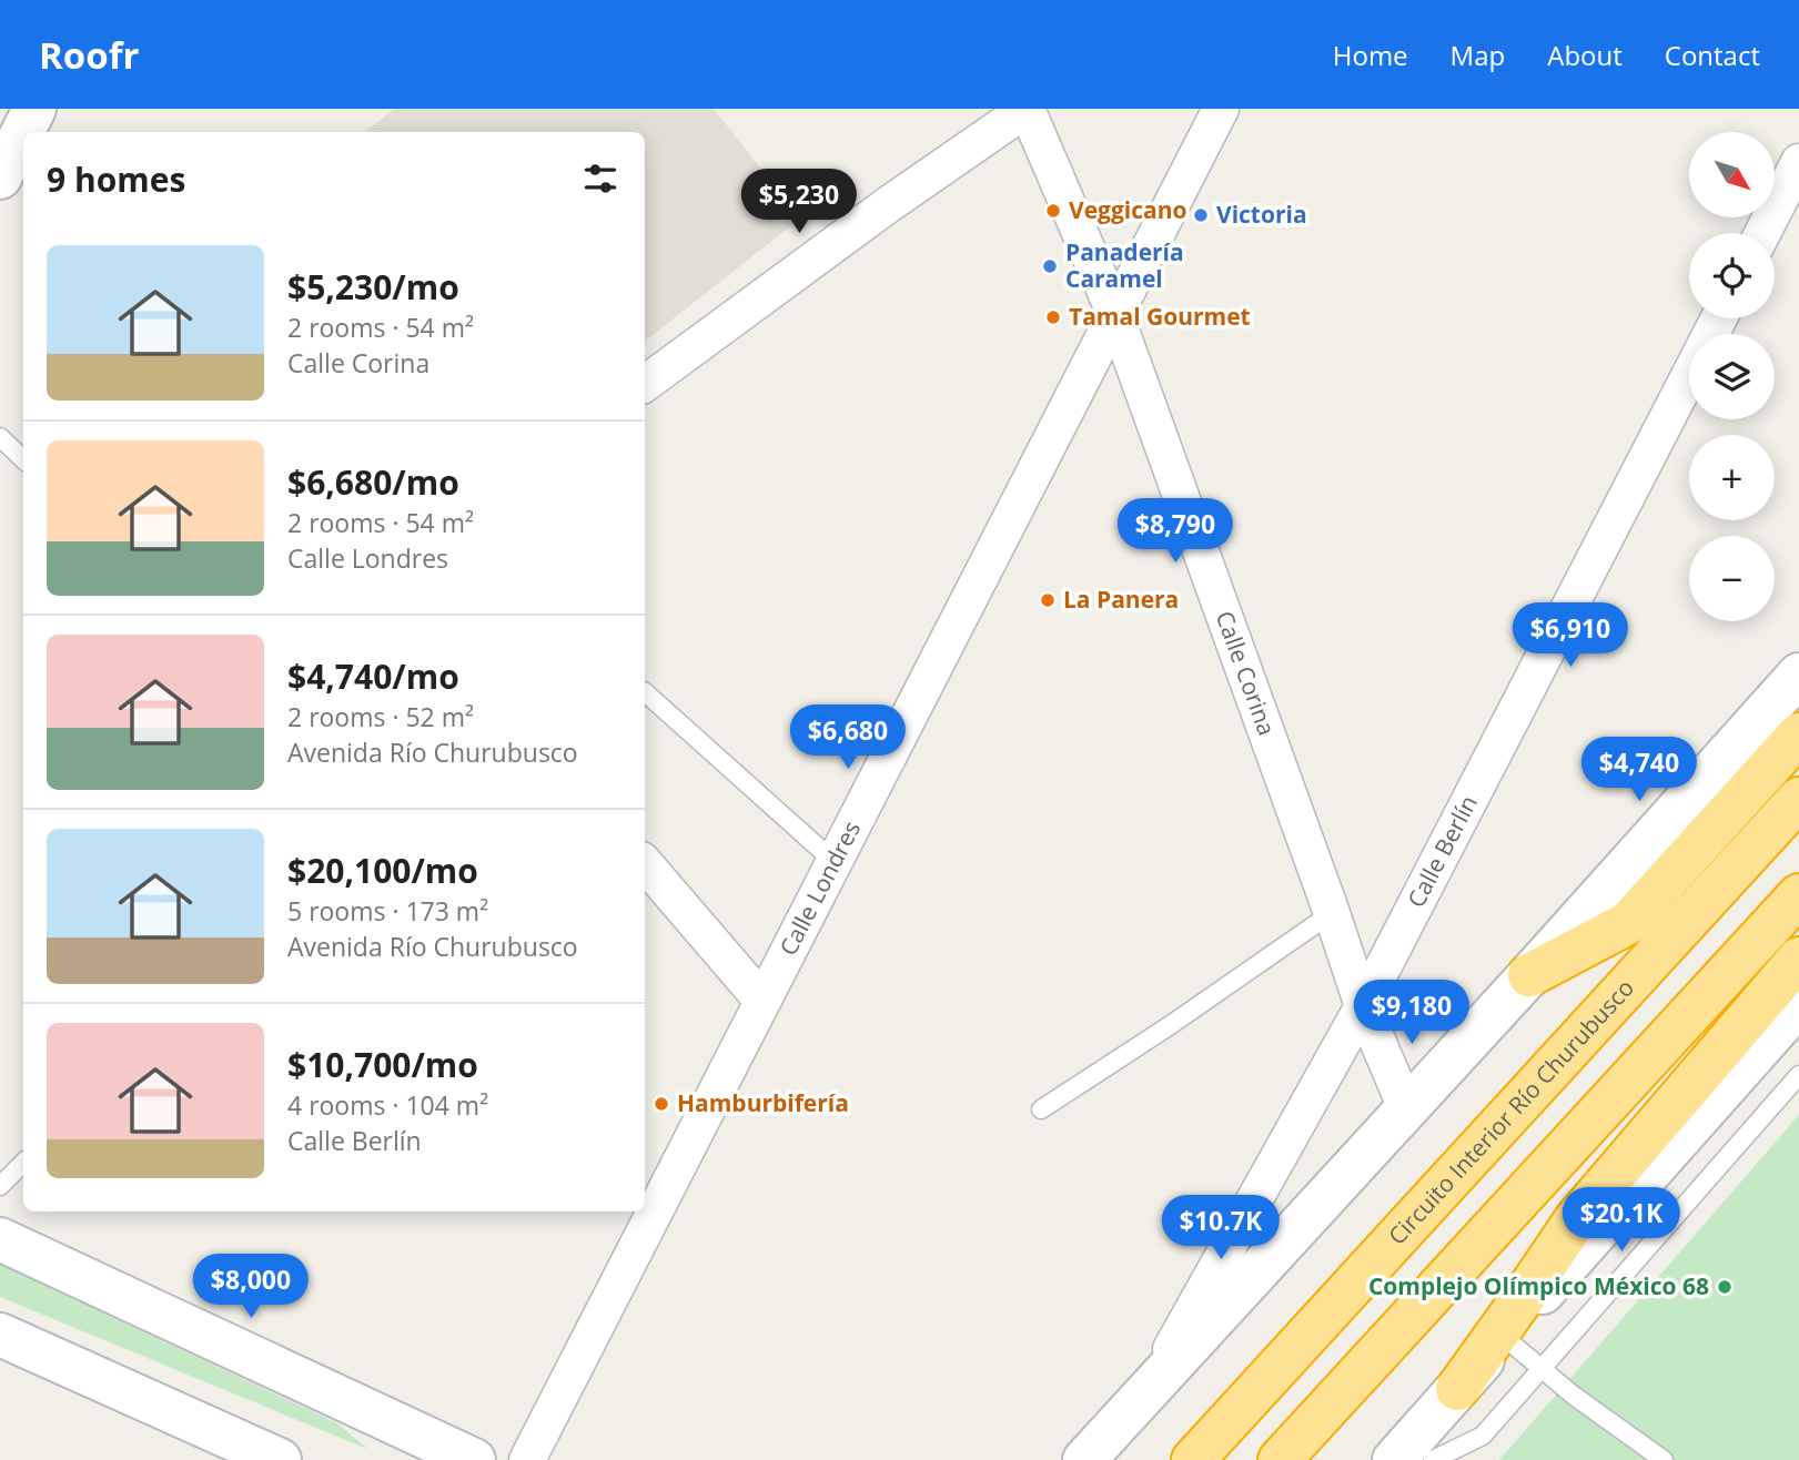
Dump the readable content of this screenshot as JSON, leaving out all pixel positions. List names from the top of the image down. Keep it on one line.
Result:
{"streets":{"highway":["Circuito Interior Río Churubusco"],"street":["Calle Corina","Calle Berlín","Calle Londres"]},"crossings":[["Calle Corina","Calle Berlín"],["Calle Corina","Calle Londres"]],"places":["Veggicano","Victoria","Panadería Caramel","Tamal Gourmet","La Panera","Hamburbifería","Complejo Olímpico México 68"],"north":"bottom right","page":{"header":"Roofr","nav":["Home","Map","About","Contact"],"map_buttons":["+","−"],"heading":"9 homes","price":["$5,230","$8,790","$6,910","$6,680","$4,740","$9,180","$20.1K","$10.7K","$8,000"],"list":[{"name":"$5,230/mo","note":"2 rooms · 54 m² · Calle Corina"},{"name":"$6,680/mo","note":"2 rooms · 54 m² · Calle Londres"},{"name":"$4,740/mo","note":"2 rooms · 52 m² · Avenida Río Churubusco"},{"name":"$20,100/mo","note":"5 rooms · 173 m² · Avenida Río Churubusco"},{"name":"$10,700/mo","note":"4 rooms · 104 m² · Calle Berlín"}]}}
